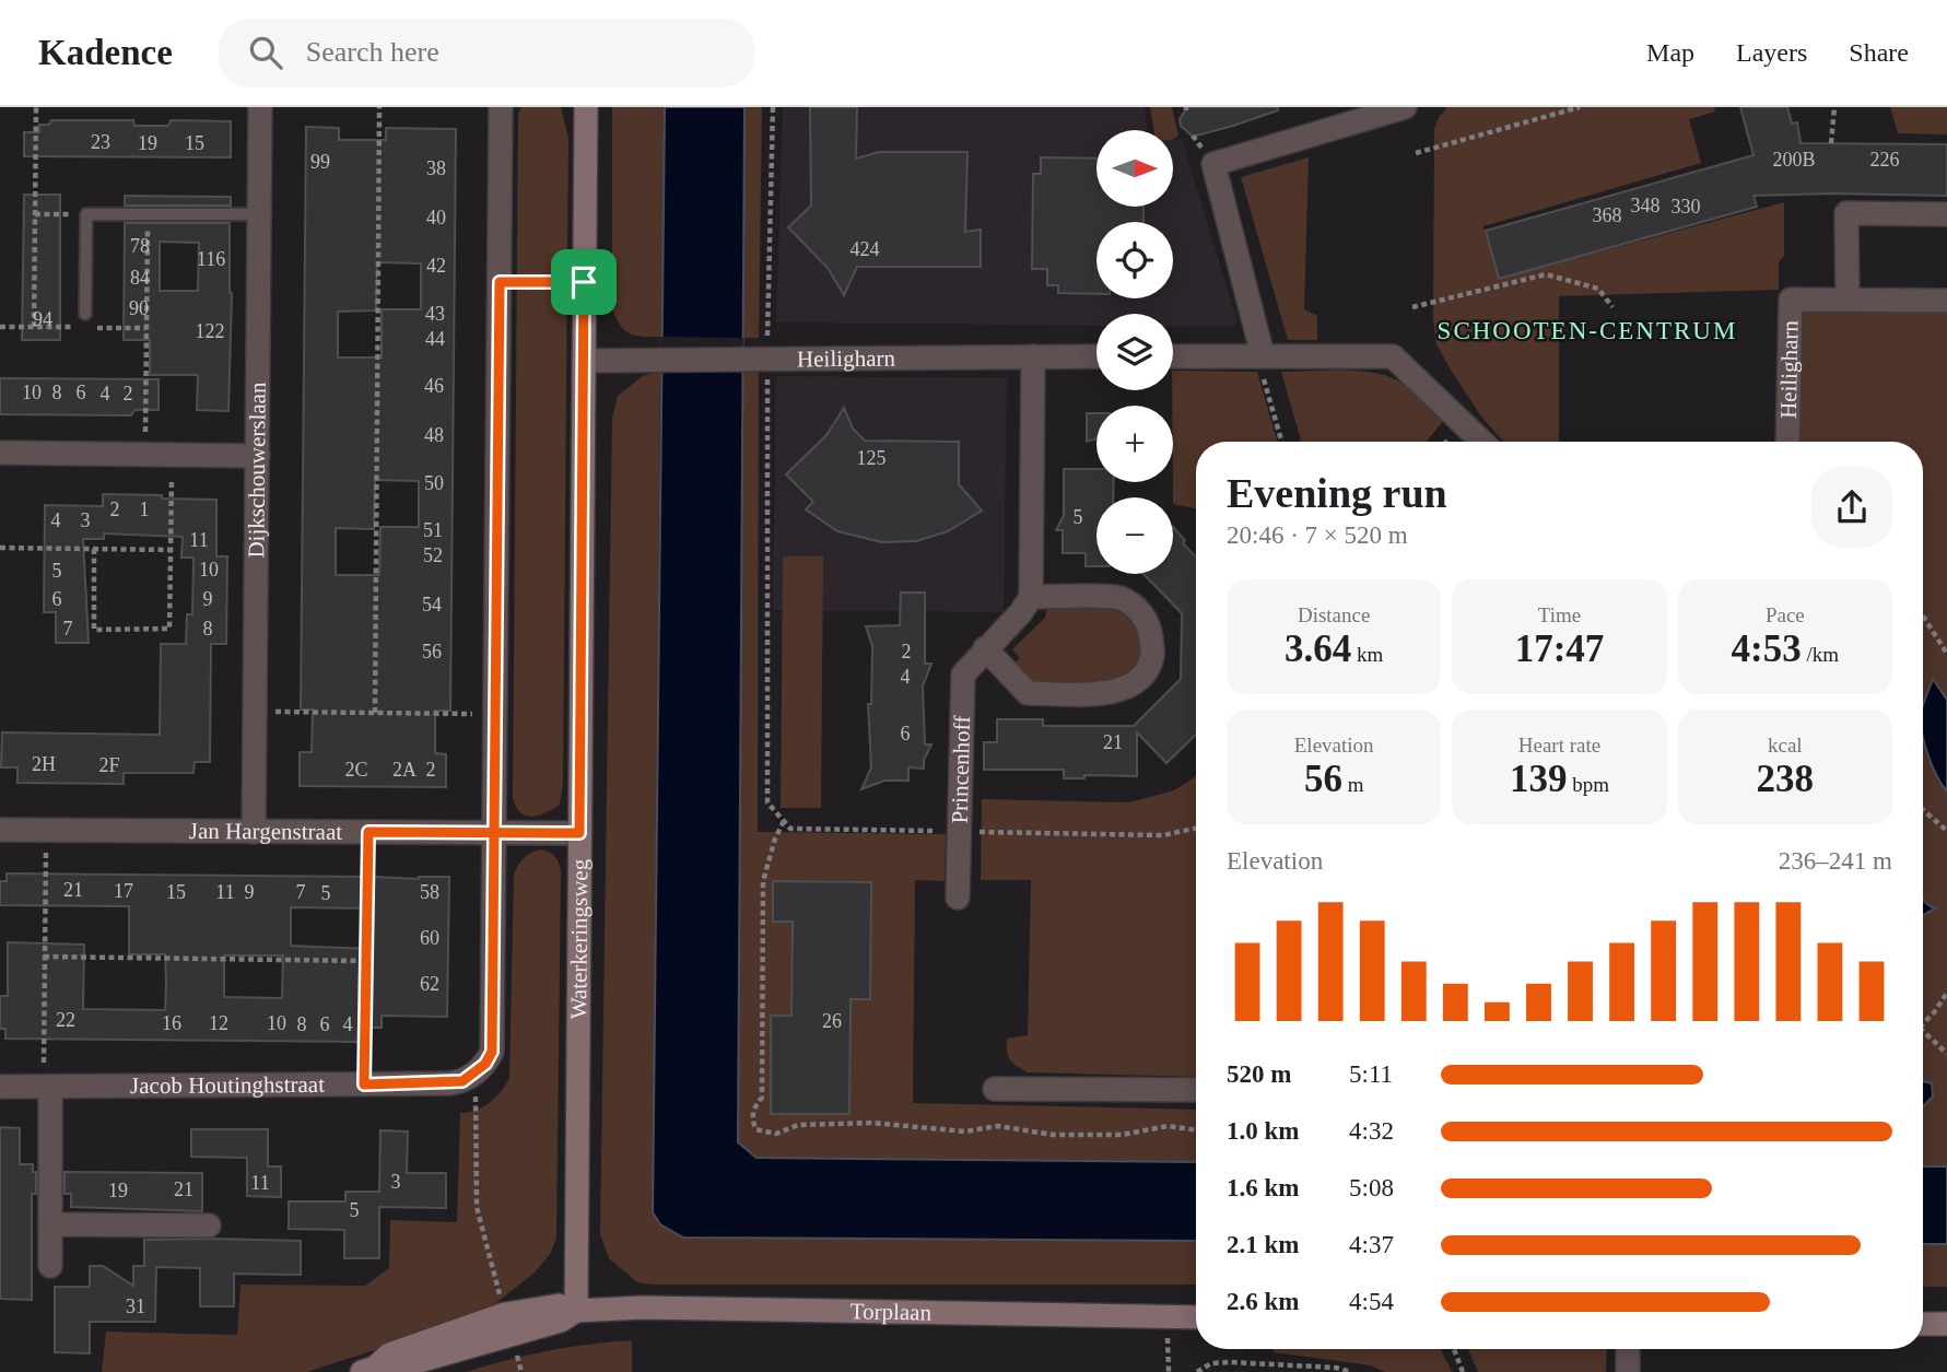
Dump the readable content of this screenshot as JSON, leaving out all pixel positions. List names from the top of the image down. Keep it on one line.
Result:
{"streets":{"street":["Heiligharn","Dijkschouwerslaan","Princenhoff","Jan Hargenstraat","Waterkeringsweg","Jacob Houtinghstraat","Torplaan"]},"crossings":[["Heiligharn","Waterkeringsweg"],["Dijkschouwerslaan","Jan Hargenstraat"],["Jan Hargenstraat","Waterkeringsweg"],["Waterkeringsweg","Torplaan"]],"districts":["SCHOOTEN-CENTRUM"],"house_numbers":["23","19","15","200B","226","99","38","348","330","368","40","78","424","116","42","84","90","43","94","122","44","46","10","8","6","4","2","48","125","50","2","1","5","4","3","51","11","52","10","5","6","9","54","7","8","56","2","4","6","21","2H","2F","2C","2A","2","21","17","15","11","9","7","58","5","60","62","22","26","16","12","10","8","6","4","3","11","21","19","5","31"],"north":"right","page":{"header":"Kadence","search":"Search here","nav":["Map","Layers","Share"],"map_buttons":["+","−"],"heading":["Evening run","20:46 · 7 × 520 m"],"stats":[["Distance","3.64 km"],["Time","17:47"],["Pace","4:53 /km"],["Elevation","56 m"],["Heart rate","139 bpm"],["kcal","238"]],"chart":["Elevation","236–241 m"],"list":[{"name":"520 m","note":"5:11"},{"name":"1.0 km","note":"4:32"},{"name":"1.6 km","note":"5:08"},{"name":"2.1 km","note":"4:37"},{"name":"2.6 km","note":"4:54"}]}}
